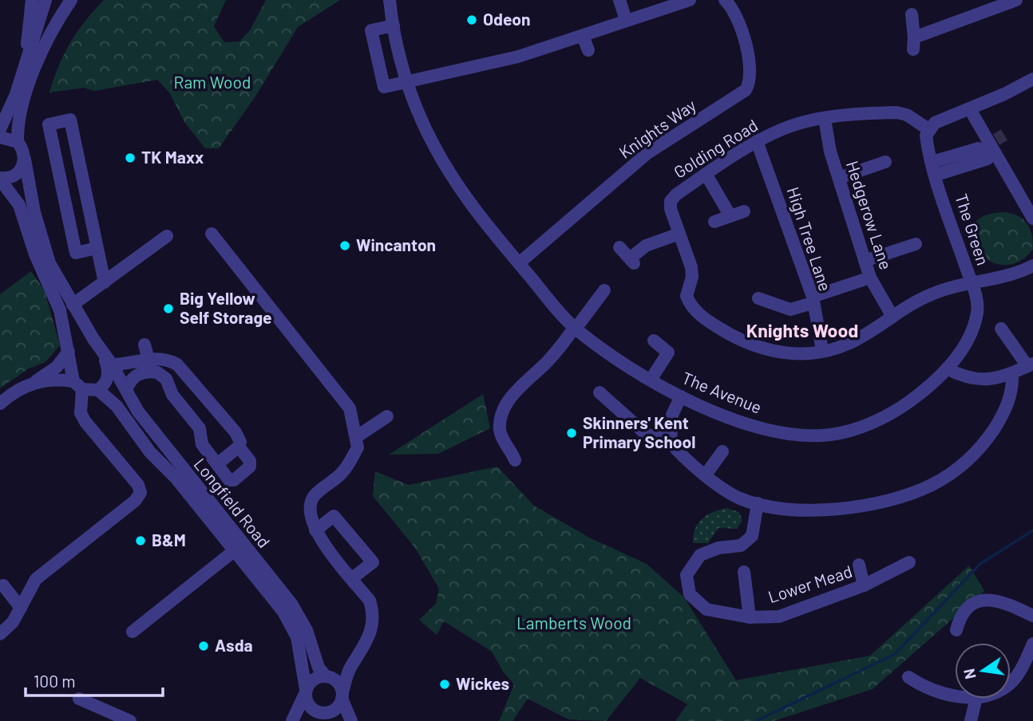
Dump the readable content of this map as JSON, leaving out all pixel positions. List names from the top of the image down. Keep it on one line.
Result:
{"streets":{"street":["Knights Way","Golding Road","Hedgerow Lane","The Green","High Tree Lane","The Avenue","Longfield Road","Lower Mead"]},"crossings":[["Knights Way","The Avenue"],["Golding Road","Hedgerow Lane"],["Golding Road","The Green"],["Golding Road","High Tree Lane"],["Golding Road","The Avenue"],["The Green","The Avenue"]],"districts":["Knights Wood"],"parks":["Ram Wood","Lamberts Wood"],"places":["Odeon","TK Maxx","Wincanton","Big Yellow Self Storage","Skinners' Kent Primary School","B&M","Asda","Wickes"],"scale_bar":"100 m","north":"left"}
